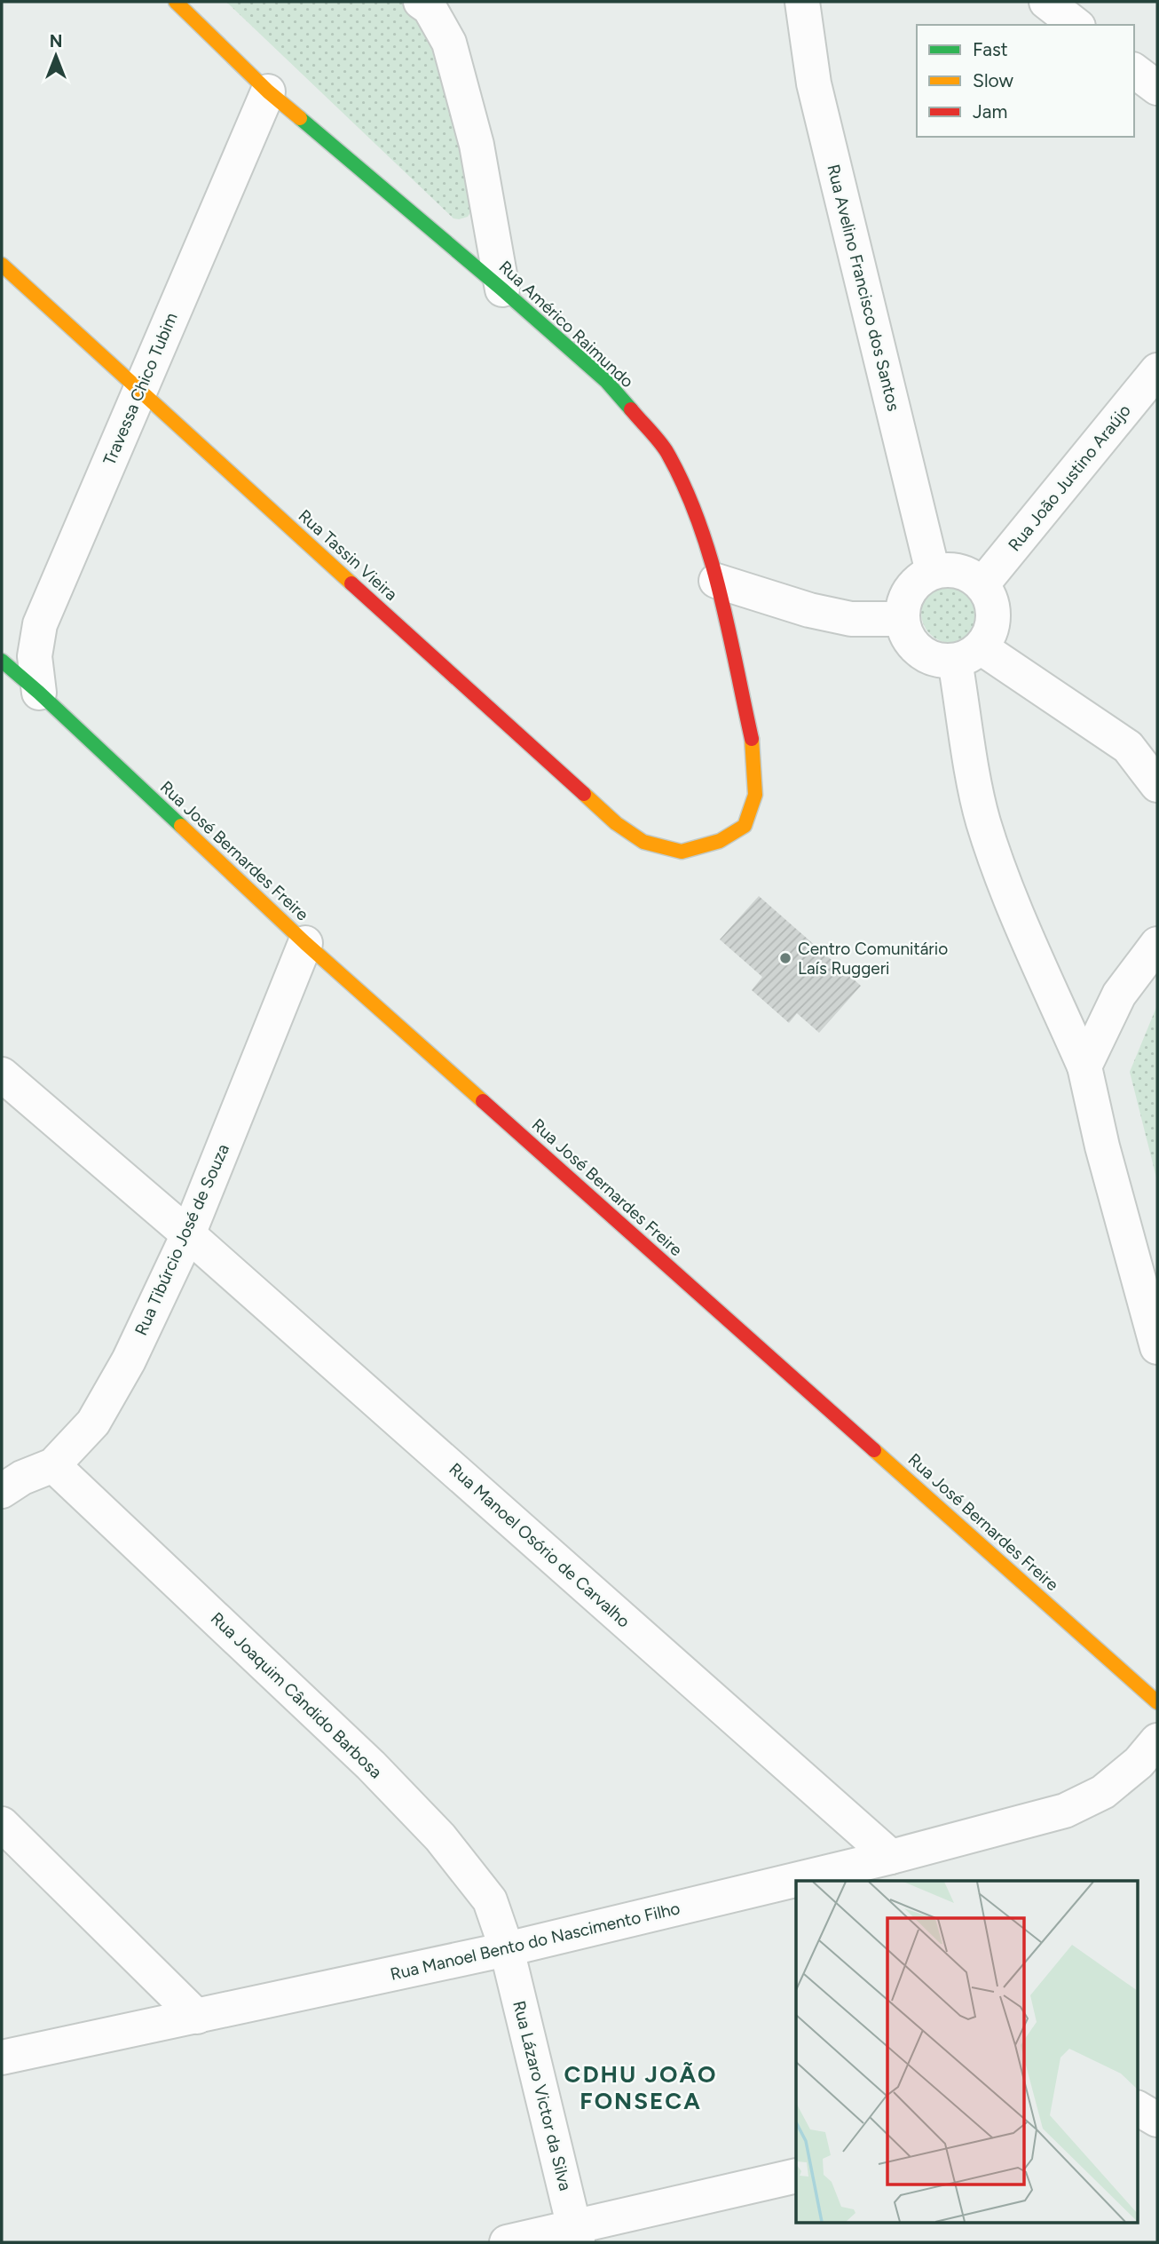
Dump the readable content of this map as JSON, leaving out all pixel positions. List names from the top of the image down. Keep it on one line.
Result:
{"streets":{"street":["Rua Avelino Francisco dos Santos","Rua Américo Raimundo","Travessa Chico Tubim","Rua João Justino Araújo","Rua Tassin Vieira","Rua José Bernardes Freire","Rua Tibúrcio José de Souza","Rua Manoel Osório de Carvalho","Rua Joaquim Cândido Barbosa","Rua Manoel Bento do Nascimento Filho","Rua Lázaro Victor da Silva"]},"crossings":[["Rua Avelino Francisco dos Santos","Rua João Justino Araújo"],["Rua Américo Raimundo","Travessa Chico Tubim"],["Rua Américo Raimundo","Rua Tassin Vieira"],["Travessa Chico Tubim","Rua Tassin Vieira"],["Travessa Chico Tubim","Rua José Bernardes Freire"],["Rua José Bernardes Freire","Rua Tibúrcio José de Souza"],["Rua Tibúrcio José de Souza","Rua Manoel Osório de Carvalho"],["Rua Tibúrcio José de Souza","Rua Joaquim Cândido Barbosa"],["Rua Manoel Osório de Carvalho","Rua Manoel Bento do Nascimento Filho"],["Rua Joaquim Cândido Barbosa","Rua Manoel Bento do Nascimento Filho"],["Rua Joaquim Cândido Barbosa","Rua Lázaro Victor da Silva"],["Rua Manoel Bento do Nascimento Filho","Rua Lázaro Victor da Silva"]],"districts":["CDHU JOÃO FONSECA"],"places":["Centro Comunitário Laís Ruggeri"],"legend":["Fast","Slow","Jam"],"north":"top"}
